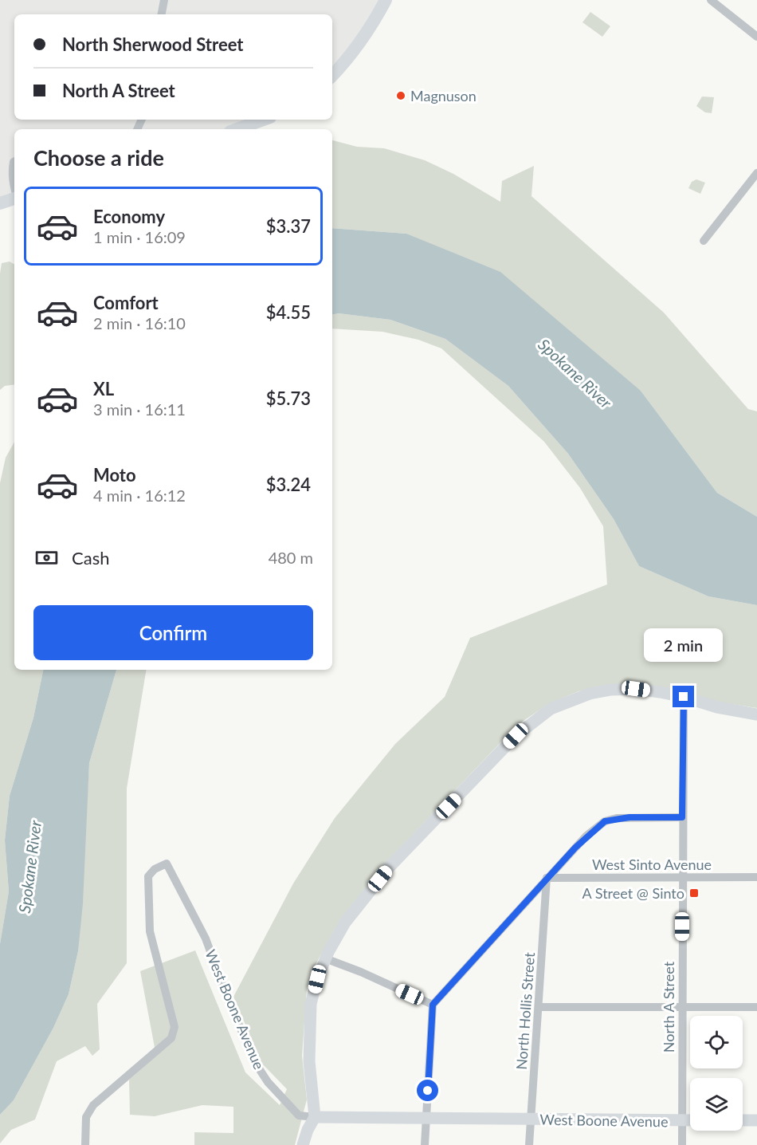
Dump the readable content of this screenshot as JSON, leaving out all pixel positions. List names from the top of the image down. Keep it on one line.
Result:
{"streets":{"street":["West Sinto Avenue","North A Street","West Boone Avenue","North Hollis Street"]},"crossings":[["West Sinto Avenue","North A Street"],["West Sinto Avenue","North Hollis Street"],["North A Street","West Boone Avenue"],["West Boone Avenue","North Hollis Street"]],"water":["Spokane River"],"places":{"other":["Magnuson"],"transit":["A Street @ Sinto"]},"page":{"banner":["North Sherwood Street","North A Street"],"heading":"Choose a ride","list":[{"name":"Economy","note":"1 min · 16:09","value":"$3.37"},{"name":"Comfort","note":"2 min · 16:10","value":"$4.55"},{"name":"XL","note":"3 min · 16:11","value":"$5.73"},{"name":"Moto","note":"4 min · 16:12","value":"$3.24"}],"pay":["Cash","480 m"],"buttons":"Confirm","bubble":"2 min"}}
